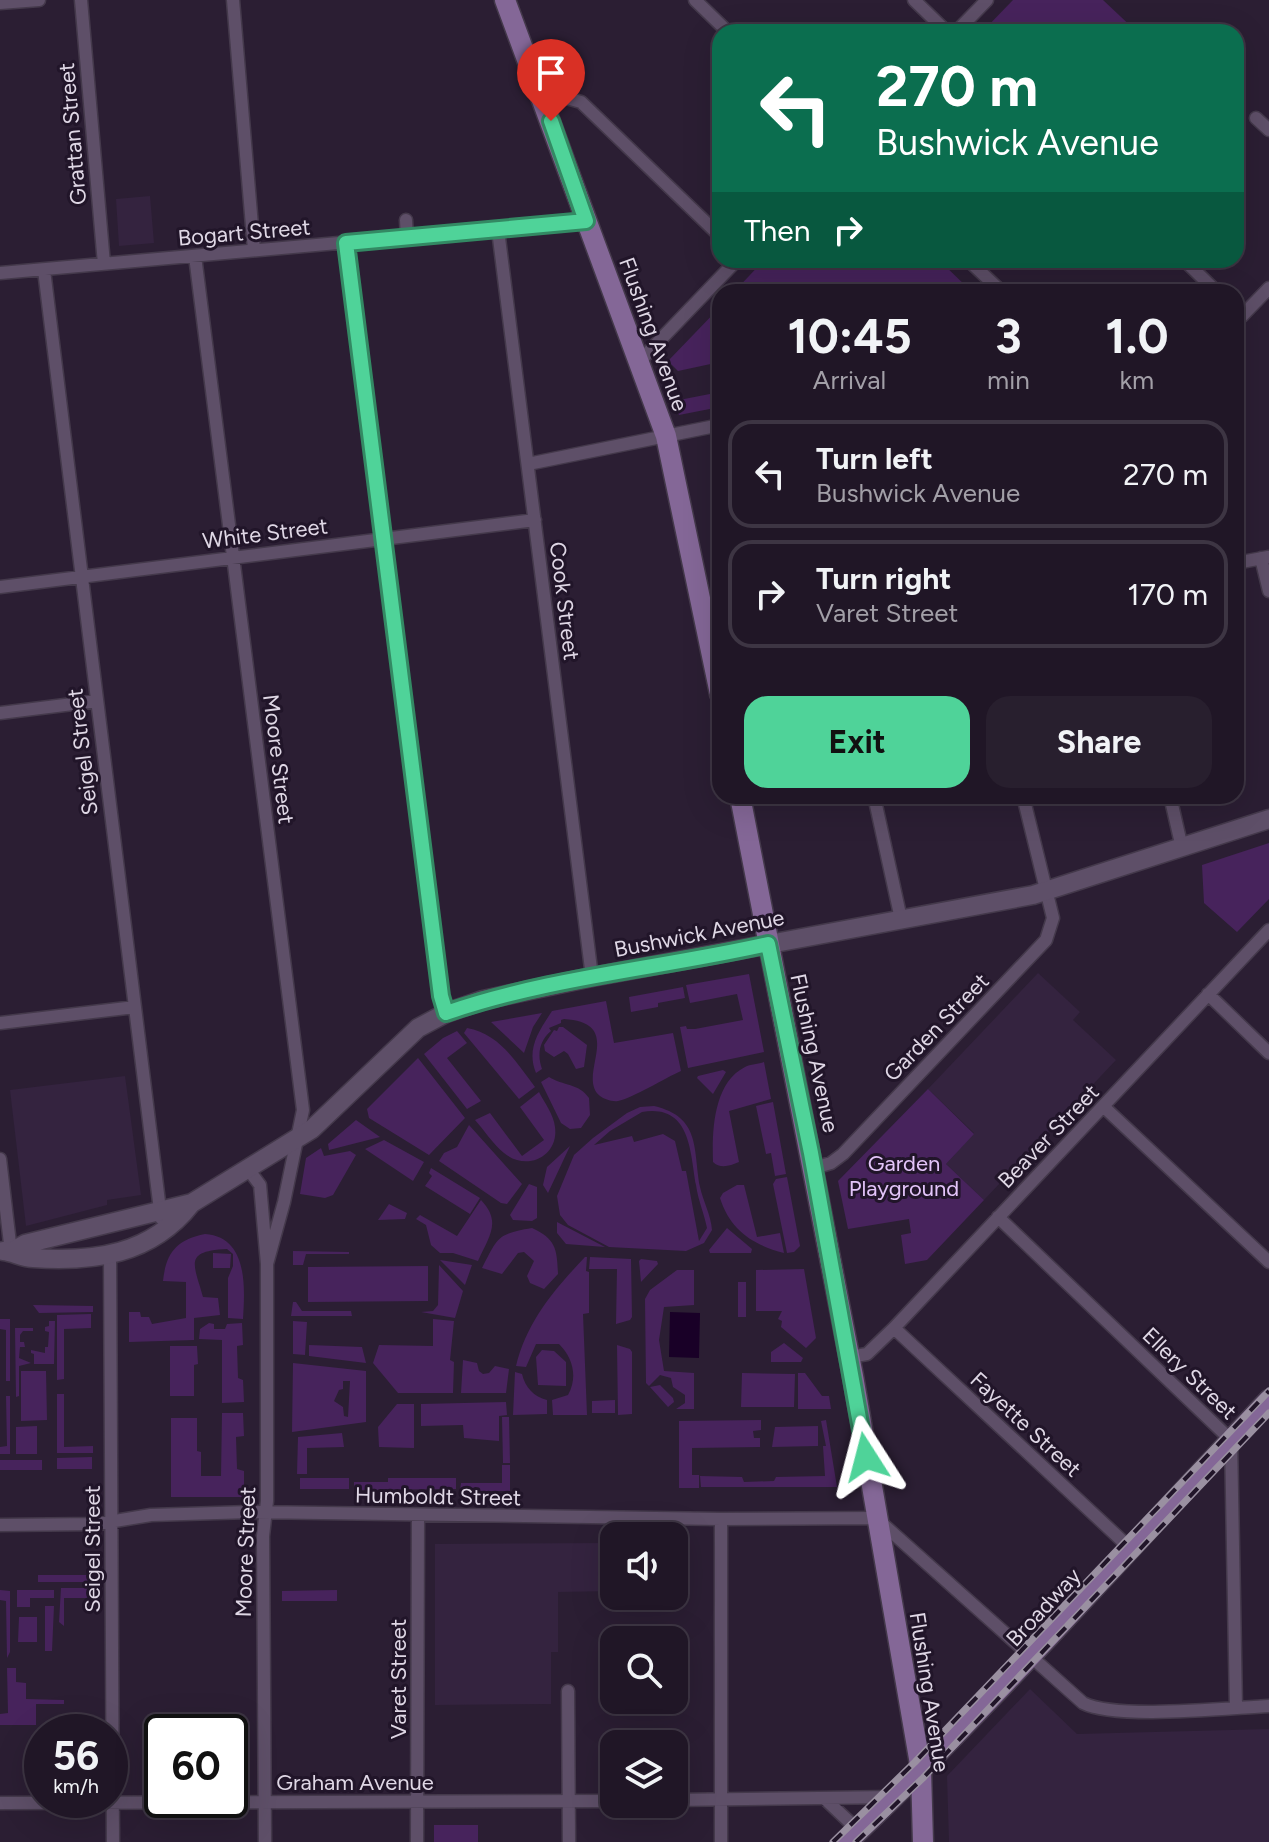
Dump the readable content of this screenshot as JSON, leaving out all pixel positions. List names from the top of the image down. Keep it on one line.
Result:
{"streets":{"main road":["Flushing Avenue","Bushwick Avenue","Broadway"],"street":["Grattan Street","Bogart Street","White Street","Cook Street","Seigel Street","Moore Street","Garden Street","Beaver Street","Ellery Street","Fayette Street","Humboldt Street","Varet Street","Graham Avenue"]},"crossings":[["Grattan Street","Bogart Street"],["Bogart Street","Flushing Avenue"],["Bogart Street","Cook Street"],["Bogart Street","Seigel Street"],["Bogart Street","Moore Street"],["Flushing Avenue","Bushwick Avenue"],["Flushing Avenue","Garden Street"],["Flushing Avenue","Beaver Street"],["Flushing Avenue","Humboldt Street"],["Flushing Avenue","Broadway"],["White Street","Cook Street"],["White Street","Seigel Street"],["White Street","Moore Street"],["Cook Street","Bushwick Avenue"],["Seigel Street","Bushwick Avenue"],["Seigel Street","Humboldt Street"],["Moore Street","Bushwick Avenue"],["Moore Street","Humboldt Street"],["Moore Street","Graham Avenue"],["Bushwick Avenue","Garden Street"],["Beaver Street","Ellery Street"],["Beaver Street","Fayette Street"],["Ellery Street","Broadway"],["Fayette Street","Broadway"],["Humboldt Street","Varet Street"],["Varet Street","Graham Avenue"]],"parks":["Garden Playground"],"page":{"turn":["270 m","Bushwick Avenue"],"then":"Then","eta":["10:45","Arrival","3","min","1.0","km"],"list":[{"name":"Turn left","note":"Bushwick Avenue","value":"270 m"},{"name":"Turn right","note":"Varet Street","value":"170 m"}],"buttons":["Exit","Share"],"speed":"56 km/h","limit":"60"}}
